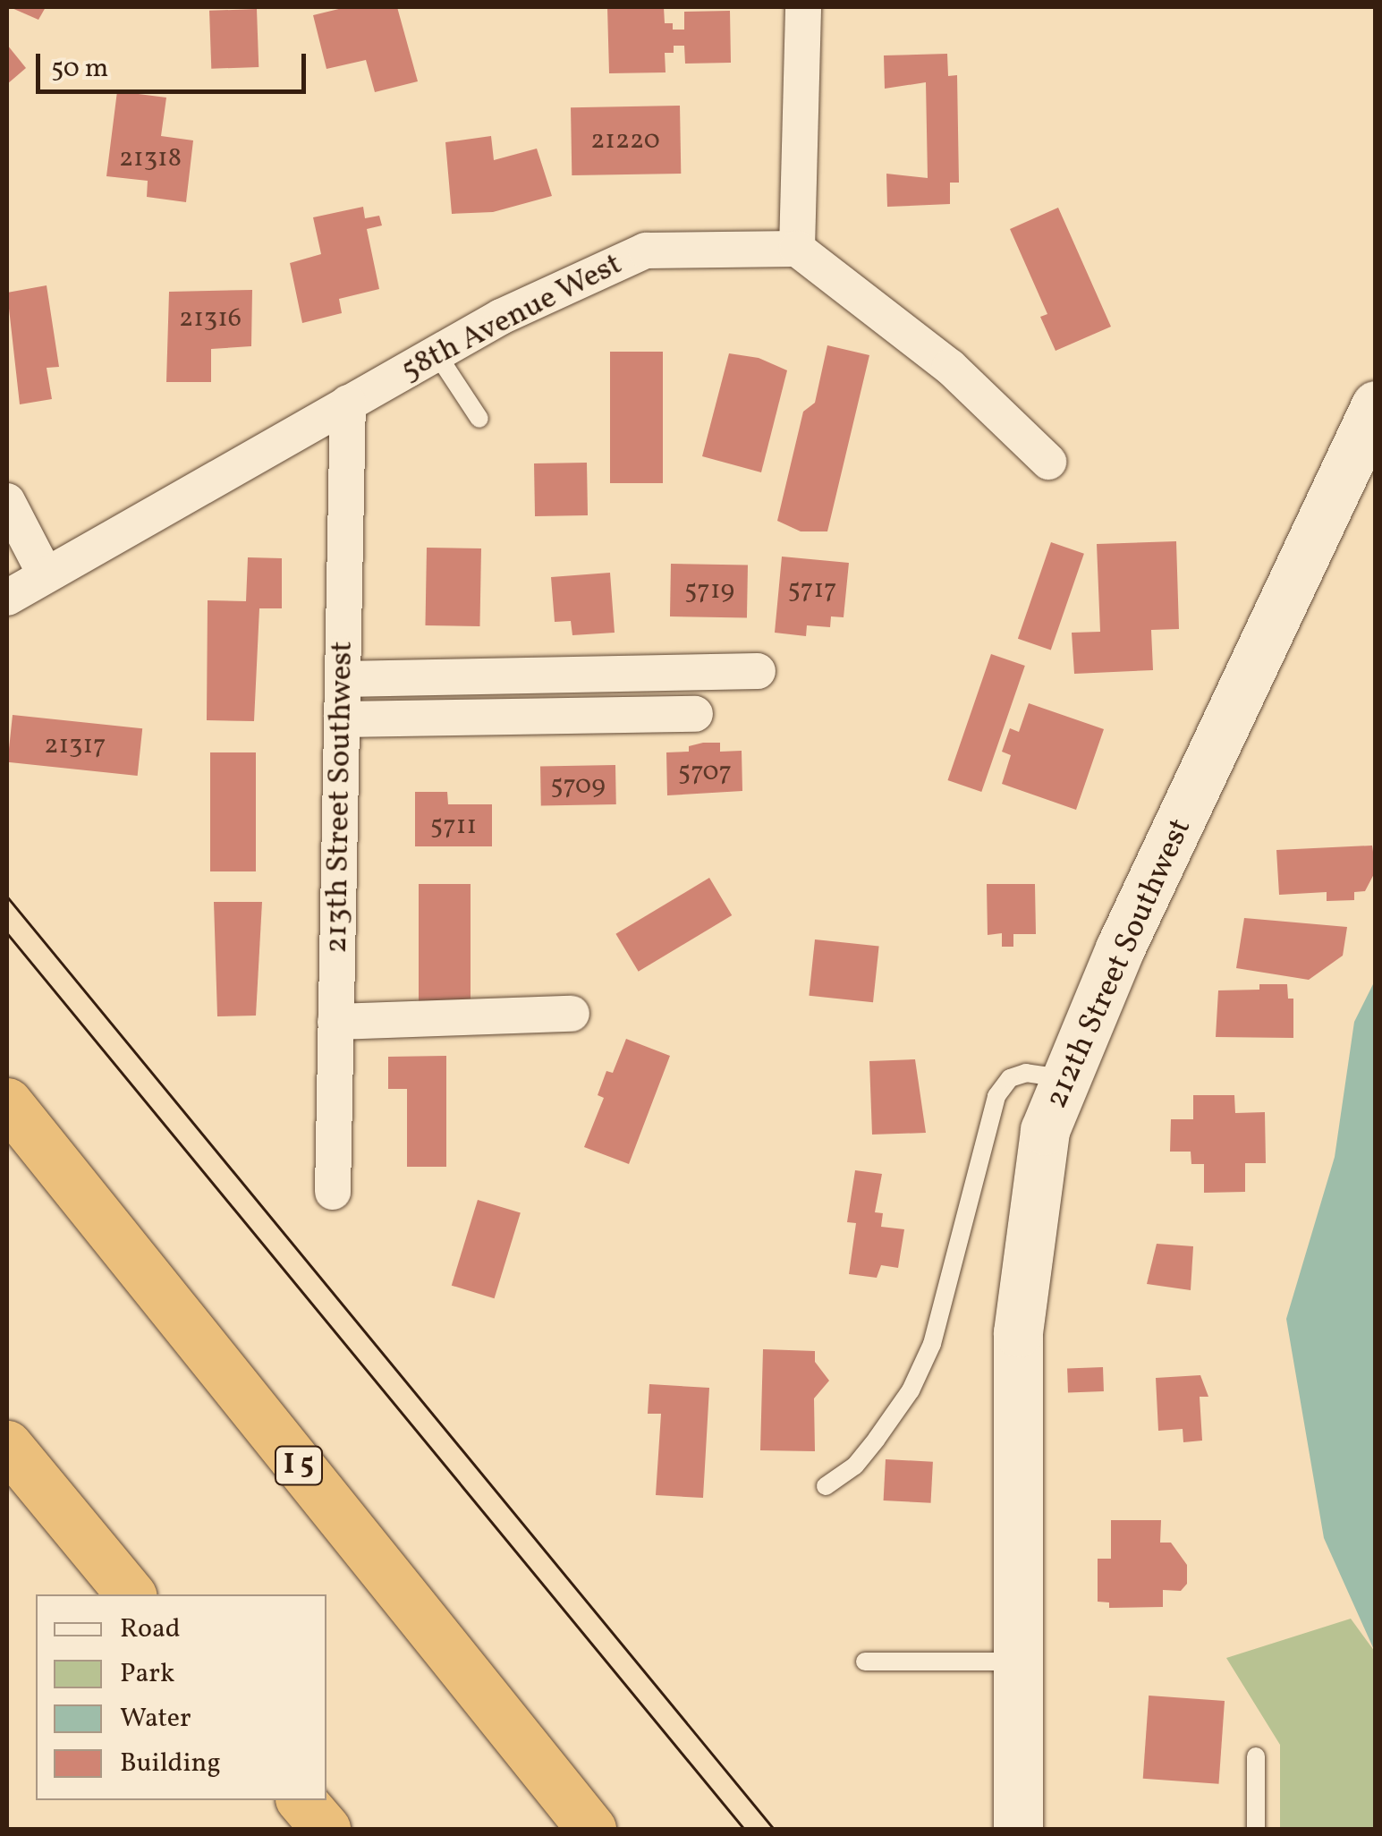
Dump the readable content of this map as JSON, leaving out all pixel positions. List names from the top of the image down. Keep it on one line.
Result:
{"streets":{"highway":["I 5"],"main road":["212th Street Southwest"],"street":["58th Avenue West","213th Street Southwest"]},"crossings":[["58th Avenue West","213th Street Southwest"]],"house_numbers":["21220","21318","21316","5717","5719","21317","5707","5709","5711"],"legend":["Road","Park","Water","Building"],"scale_bar":"50 m"}
